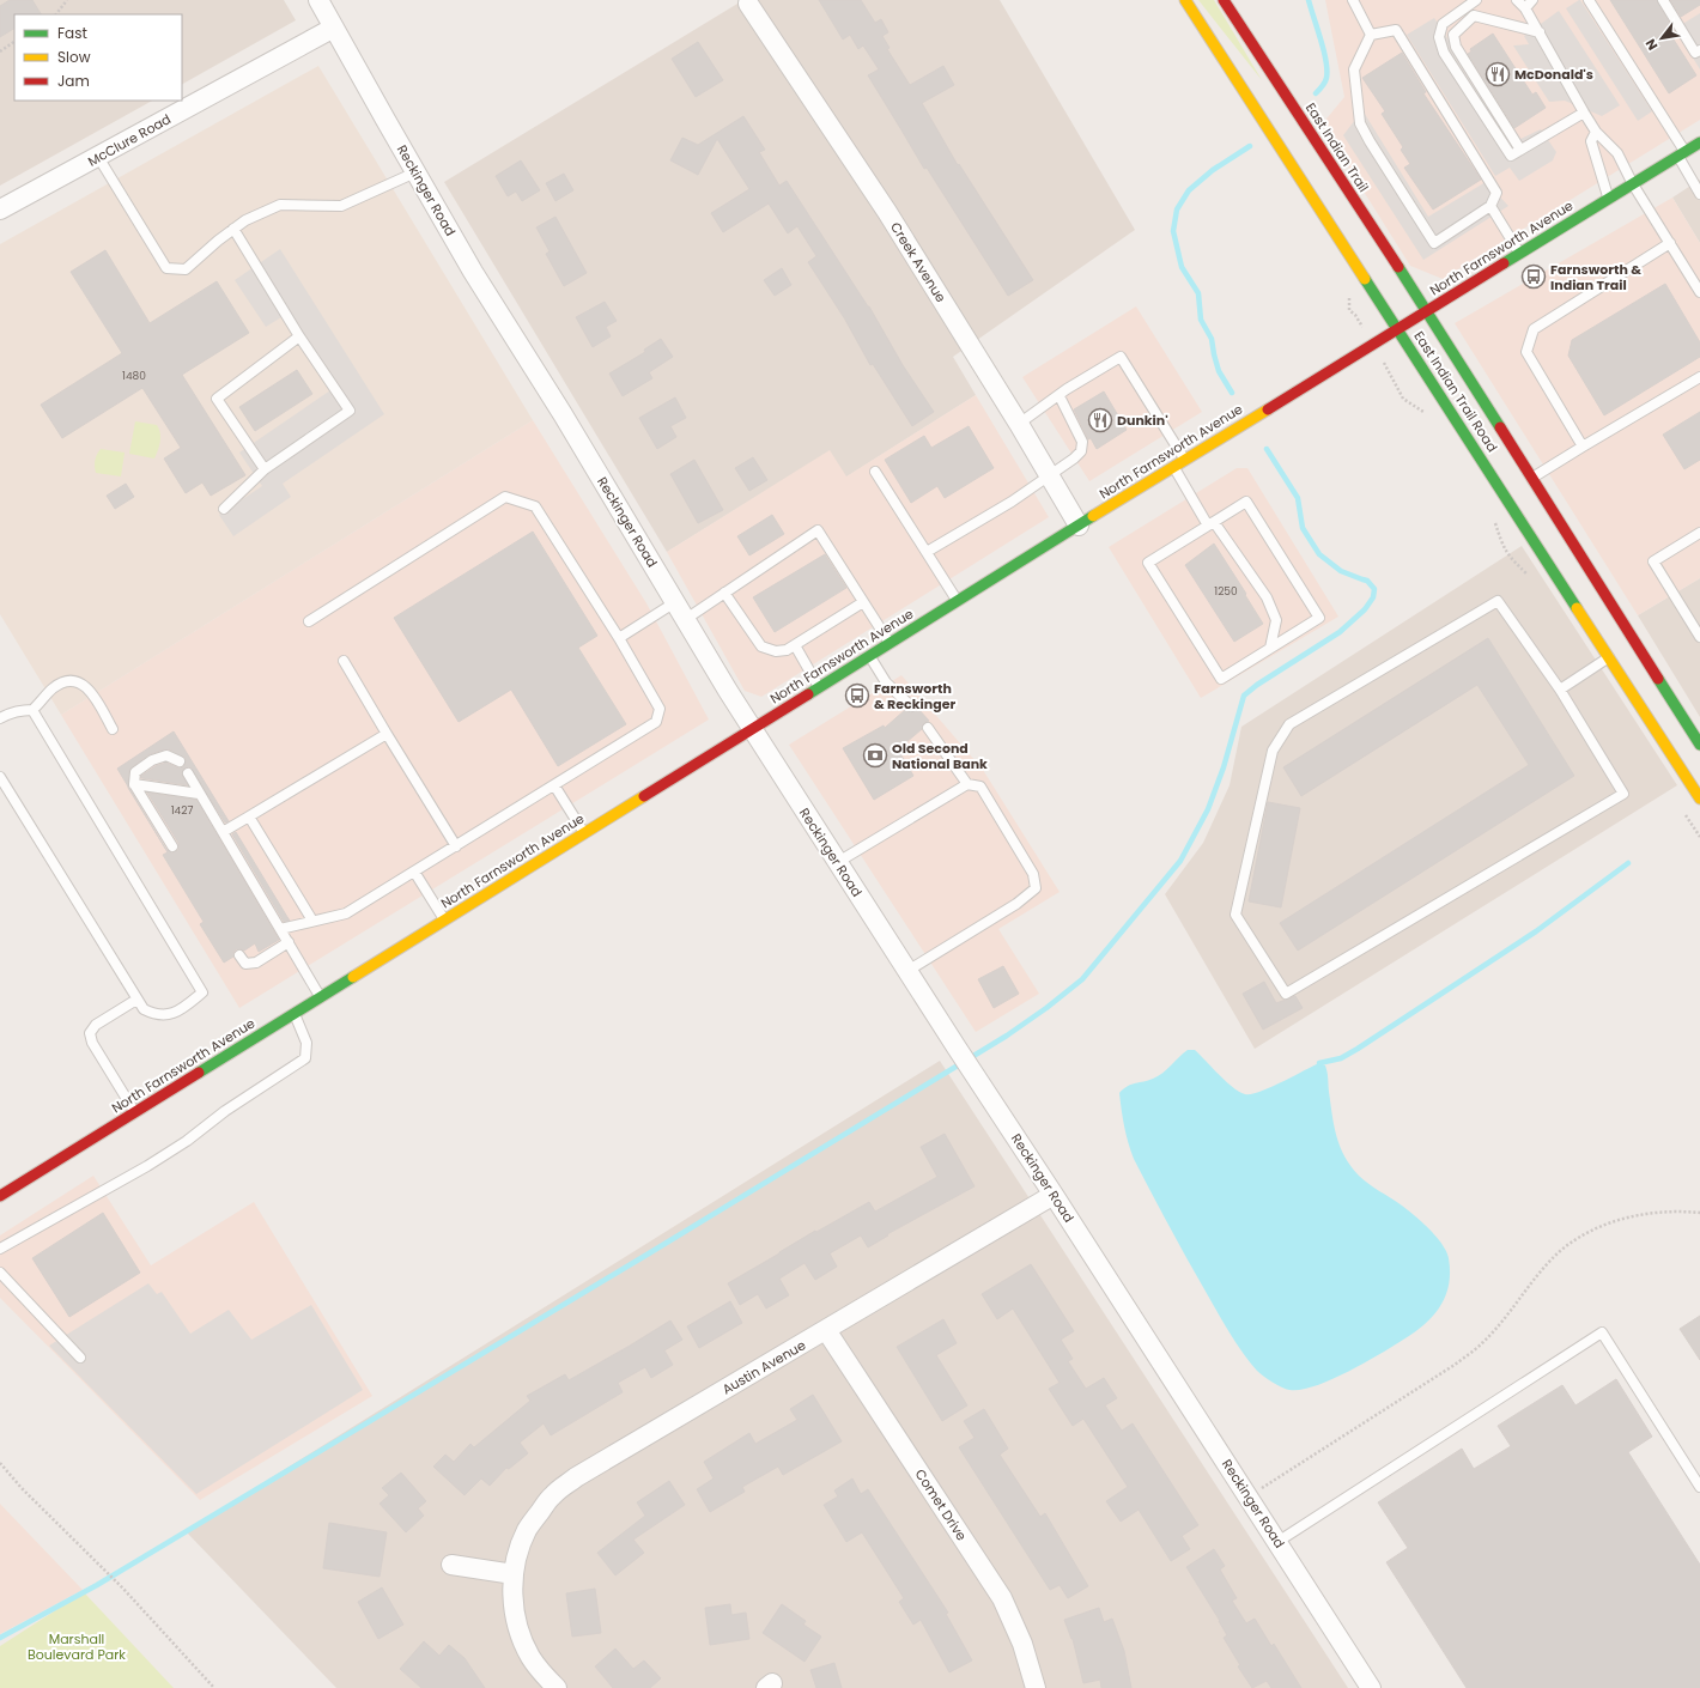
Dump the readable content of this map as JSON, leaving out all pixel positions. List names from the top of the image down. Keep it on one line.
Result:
{"streets":{"main road":["East Indian Trail","North Farnsworth Avenue","East Indian Trail Road"],"street":["McClure Road","Reckinger Road","Creek Avenue","Austin Avenue","Comet Drive"]},"crossings":[["McClure Road","Reckinger Road"],["East Indian Trail","North Farnsworth Avenue"],["East Indian Trail","East Indian Trail Road"],["Reckinger Road","North Farnsworth Avenue"],["Reckinger Road","Austin Avenue"],["North Farnsworth Avenue","Creek Avenue"],["North Farnsworth Avenue","East Indian Trail Road"],["Austin Avenue","Comet Drive"]],"parks":["Marshall Boulevard Park"],"places":{"restaurant":["McDonald's","Dunkin'"],"bus stop":["Farnsworth & Indian Trail","Farnsworth & Reckinger"],"bank":["Old Second National Bank"]},"house_numbers":["1480","1250","1427"],"legend":["Fast","Slow","Jam"],"north":"bottom left"}
